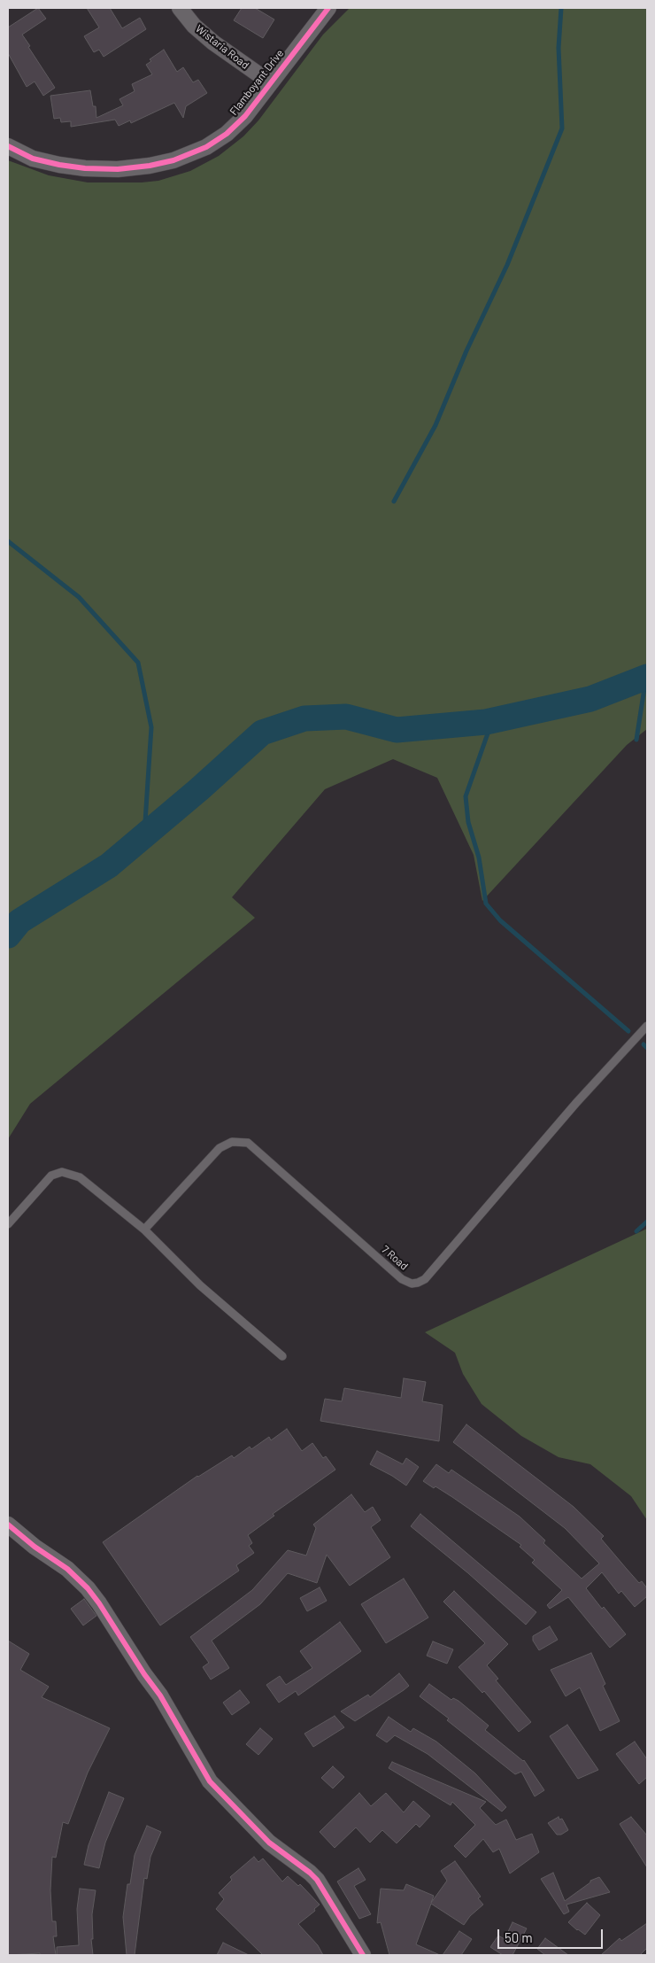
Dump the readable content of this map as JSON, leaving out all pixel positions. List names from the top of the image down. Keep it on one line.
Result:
{"streets":{"street":["Wistaria Road","Flamboyant Drive"],"lane":["7 Road"]},"crossings":[["Wistaria Road","Flamboyant Drive"]],"scale_bar":"50 m"}
